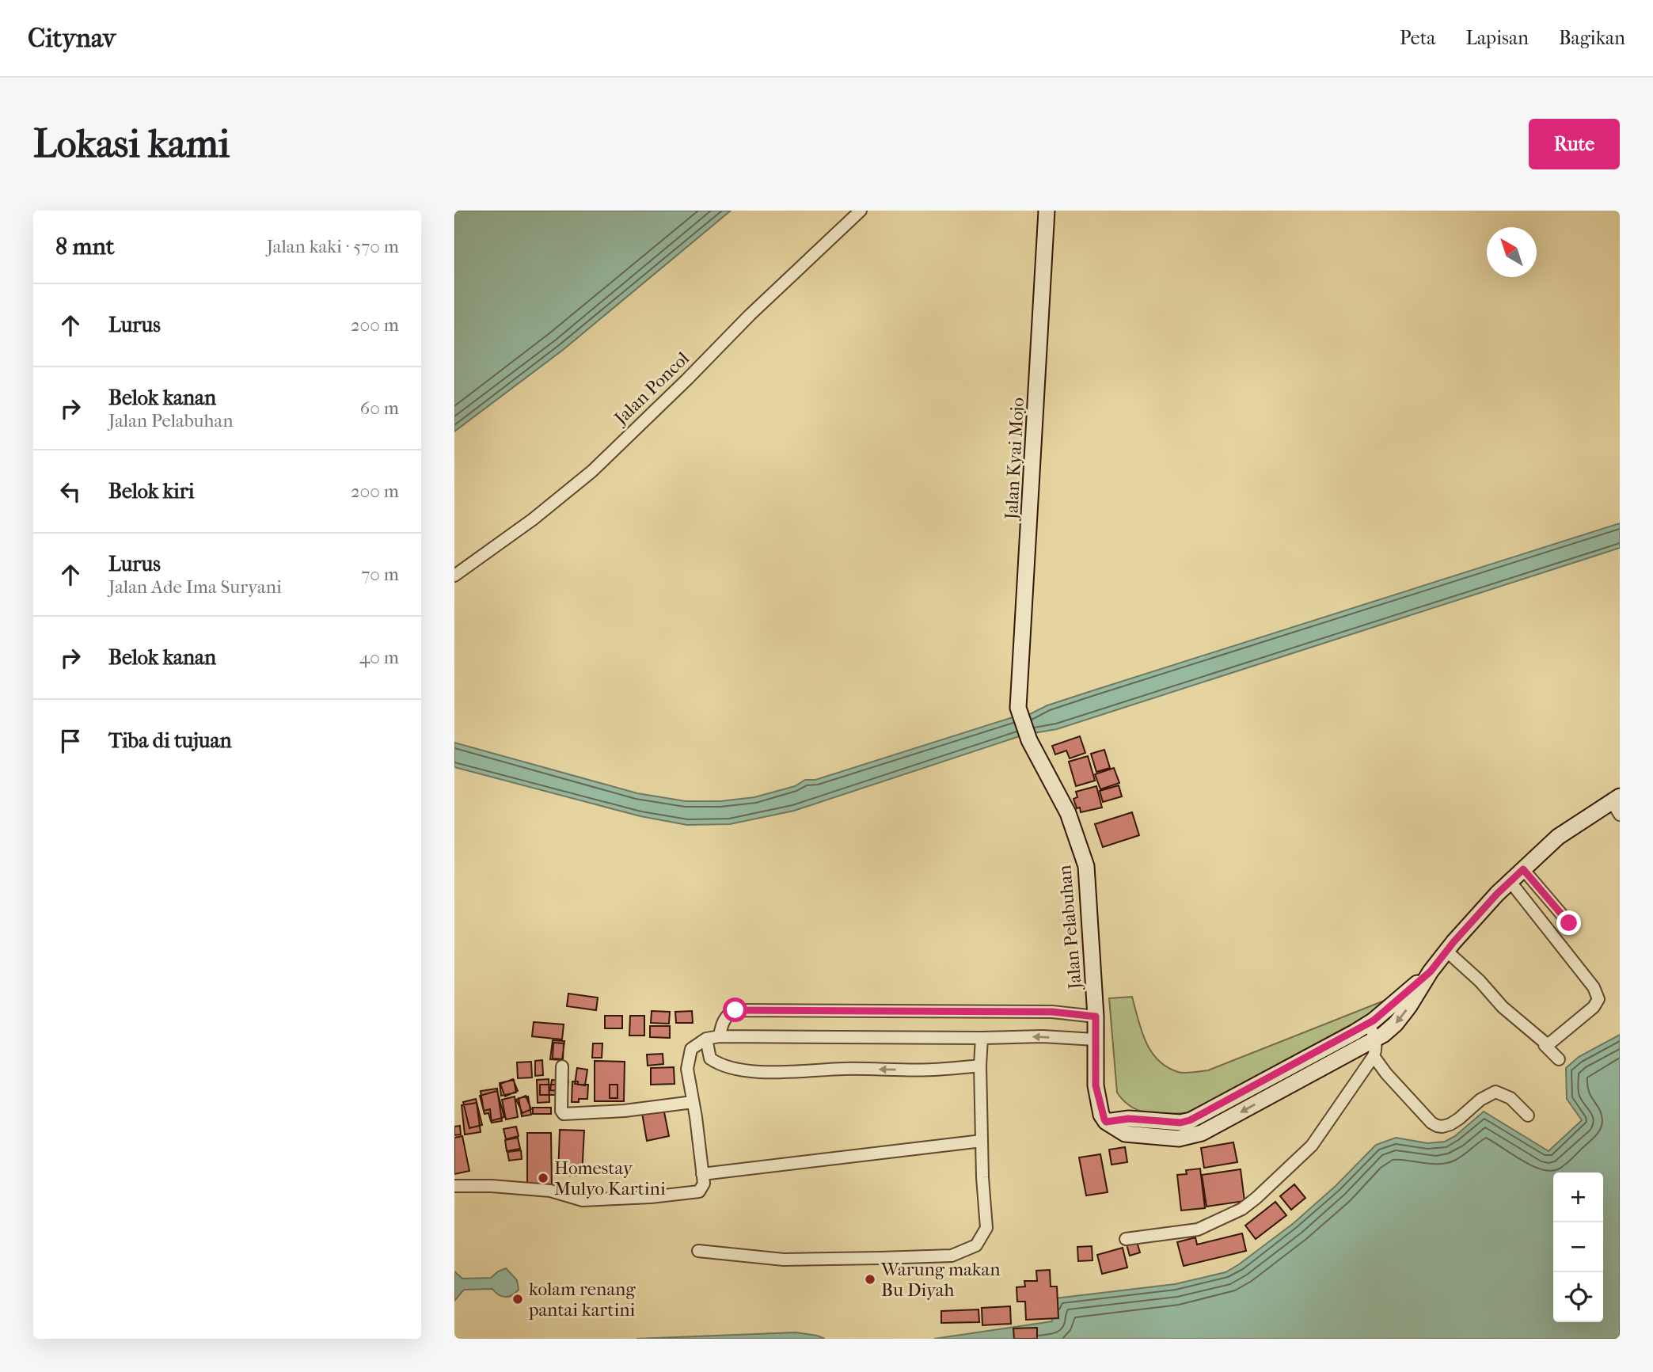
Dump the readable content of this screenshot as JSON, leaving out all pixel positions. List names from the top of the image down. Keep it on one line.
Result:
{"streets":{"main road":["Jalan Kyai Mojo","Jalan Pelabuhan"],"street":["Jalan Poncol"]},"crossings":[["Jalan Kyai Mojo","Jalan Pelabuhan"]],"places":["Homestay Mulyo Kartini","Warung makan Bu Diyah","kolam renang pantai kartini"],"north":"top left","page":{"header":"Citynav","nav":["Peta","Lapisan","Bagikan"],"buttons":"Rute","title":"Lokasi kami","heading":["8 mnt","Jalan kaki · 570 m"],"list":[["Lurus","200 m"],["Belok kanan","Jalan Pelabuhan","60 m"],["Belok kiri","200 m"],["Lurus","Jalan Ade Ima Suryani","70 m"],["Belok kanan","40 m"],"Tiba di tujuan"],"map_buttons":["+","−"]}}
